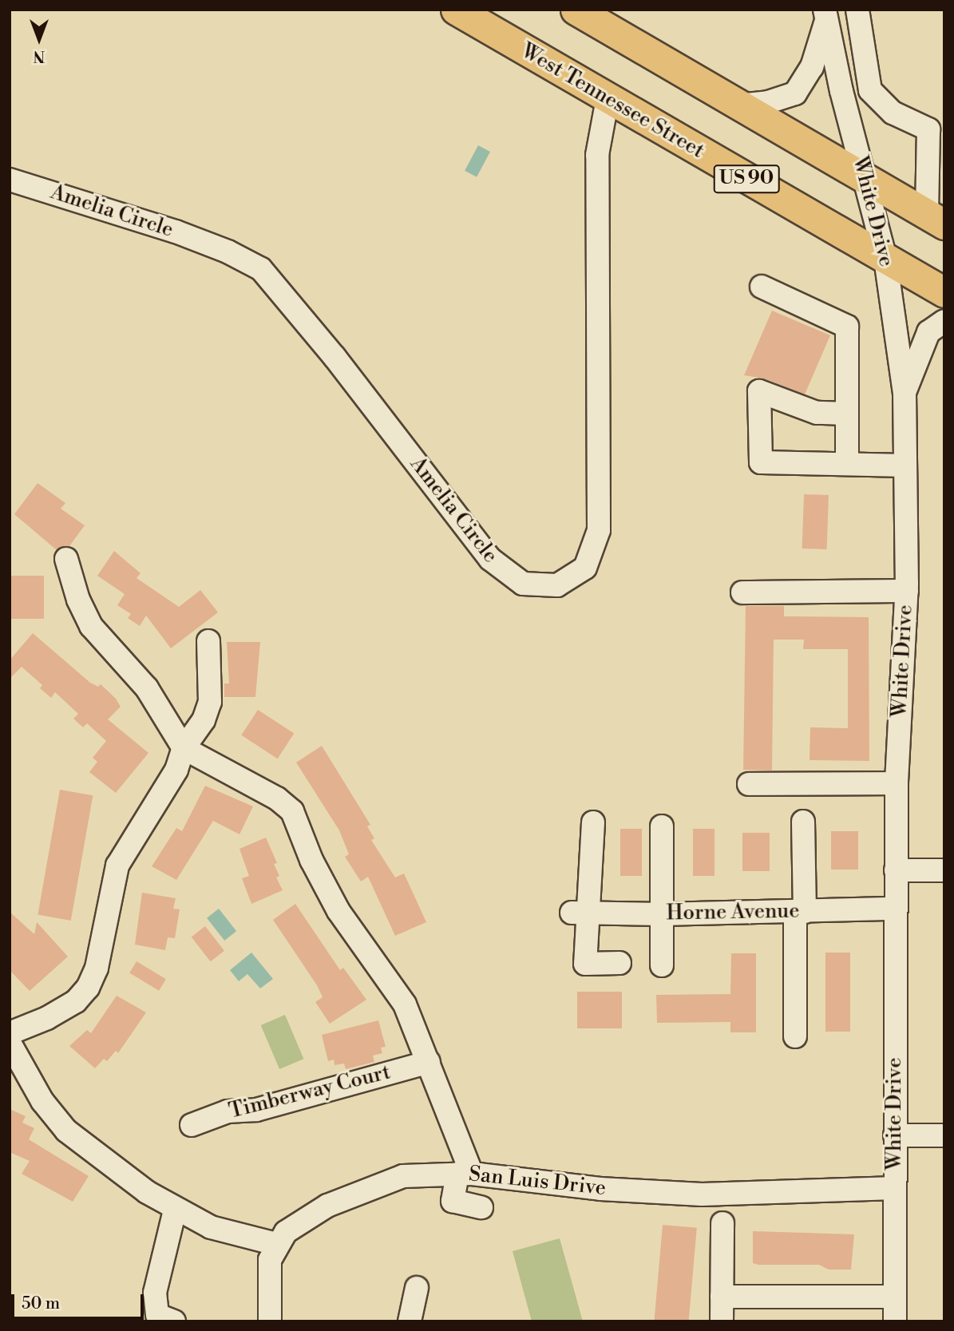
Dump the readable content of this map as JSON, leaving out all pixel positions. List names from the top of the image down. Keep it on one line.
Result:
{"streets":{"main road":["West Tennessee Street","US 90"],"street":["Amelia Circle","White Drive","Horne Avenue","Timberway Court","San Luis Drive"]},"crossings":[["West Tennessee Street","Amelia Circle"],["West Tennessee Street","White Drive"],["US 90","White Drive"],["White Drive","Horne Avenue"],["White Drive","San Luis Drive"]],"scale_bar":"50 m","north":"bottom"}
